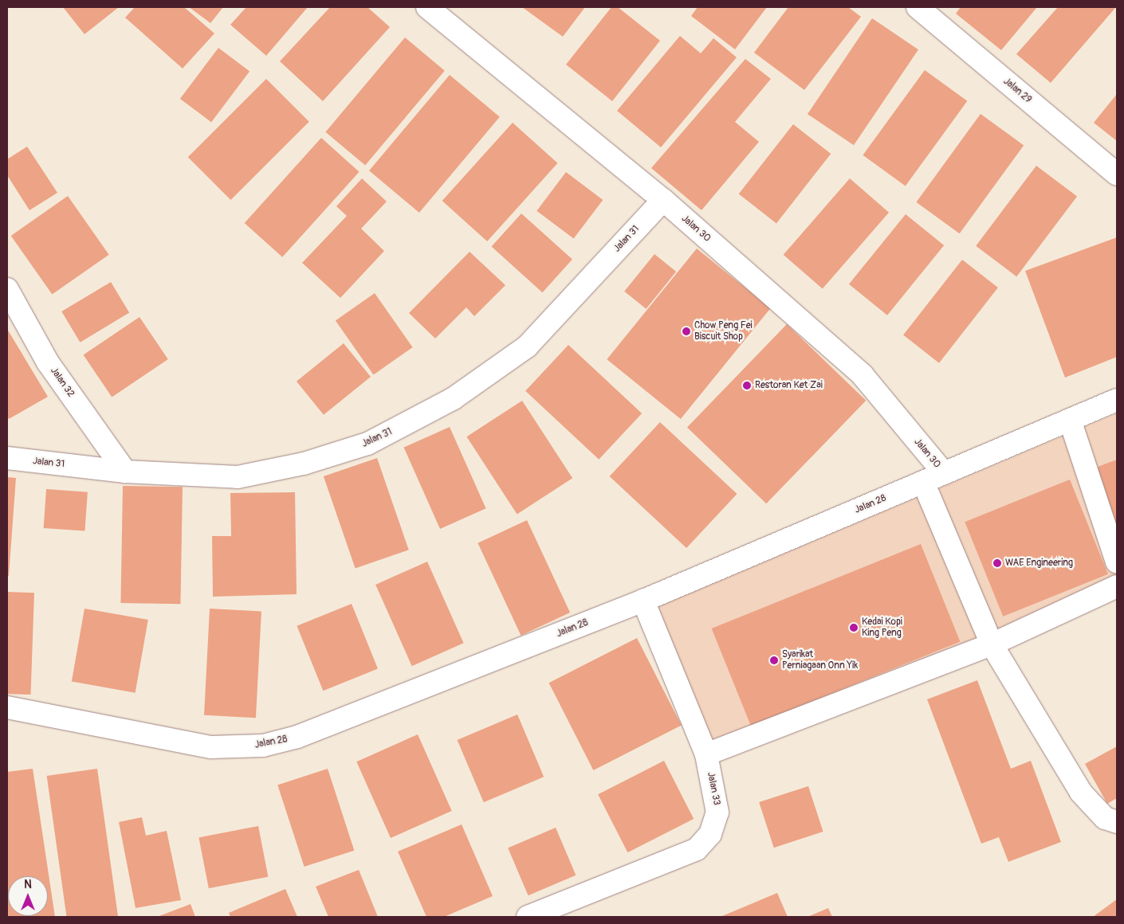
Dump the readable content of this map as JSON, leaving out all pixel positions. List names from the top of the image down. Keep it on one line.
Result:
{"streets":{"street":["Jalan 29","Jalan 30","Jalan 31","Jalan 32","Jalan 28","Jalan 33"]},"crossings":[["Jalan 30","Jalan 31"],["Jalan 30","Jalan 28"],["Jalan 31","Jalan 32"],["Jalan 28","Jalan 33"]],"places":["Chow Peng Fei Biscuit Shop","Restoran Ket Zai","WAE Engineering","Kedai Kopi King Peng","Syarikat Perniagaan Onn Yik"],"north":"top"}
